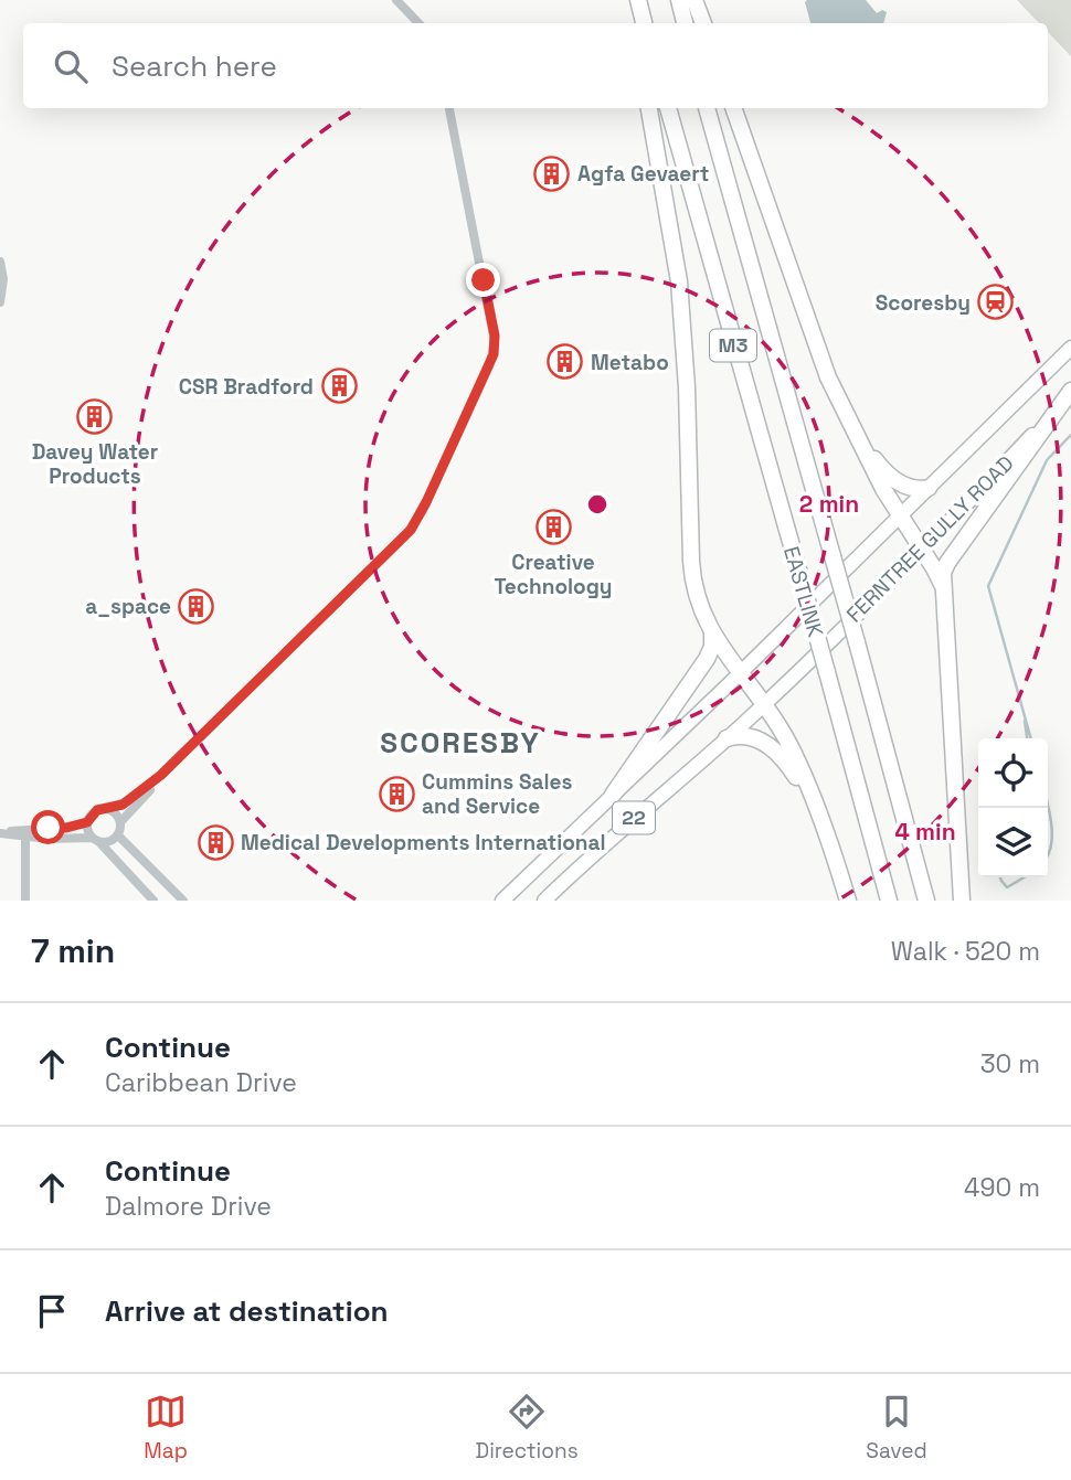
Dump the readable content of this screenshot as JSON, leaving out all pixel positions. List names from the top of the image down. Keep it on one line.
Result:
{"streets":{"highway":["M3","EASTLINK"],"main road":["FERNTREE GULLY ROAD","22"]},"districts":["SCORESBY"],"places":{"building":["Agfa Gevaert","Metabo","CSR Bradford","Davey Water Products","Creative Technology","a_space","Cummins Sales and Service","Medical Developments International"],"station":["Scoresby"]},"page":{"search":"Search here","heading":["7 min","Walk · 520 m"],"list":[["Continue","Caribbean Drive","30 m"],["Continue","Dalmore Drive","490 m"],"Arrive at destination"],"nav":["Map","Directions","Saved"]},"rings":["2 min","4 min"]}
